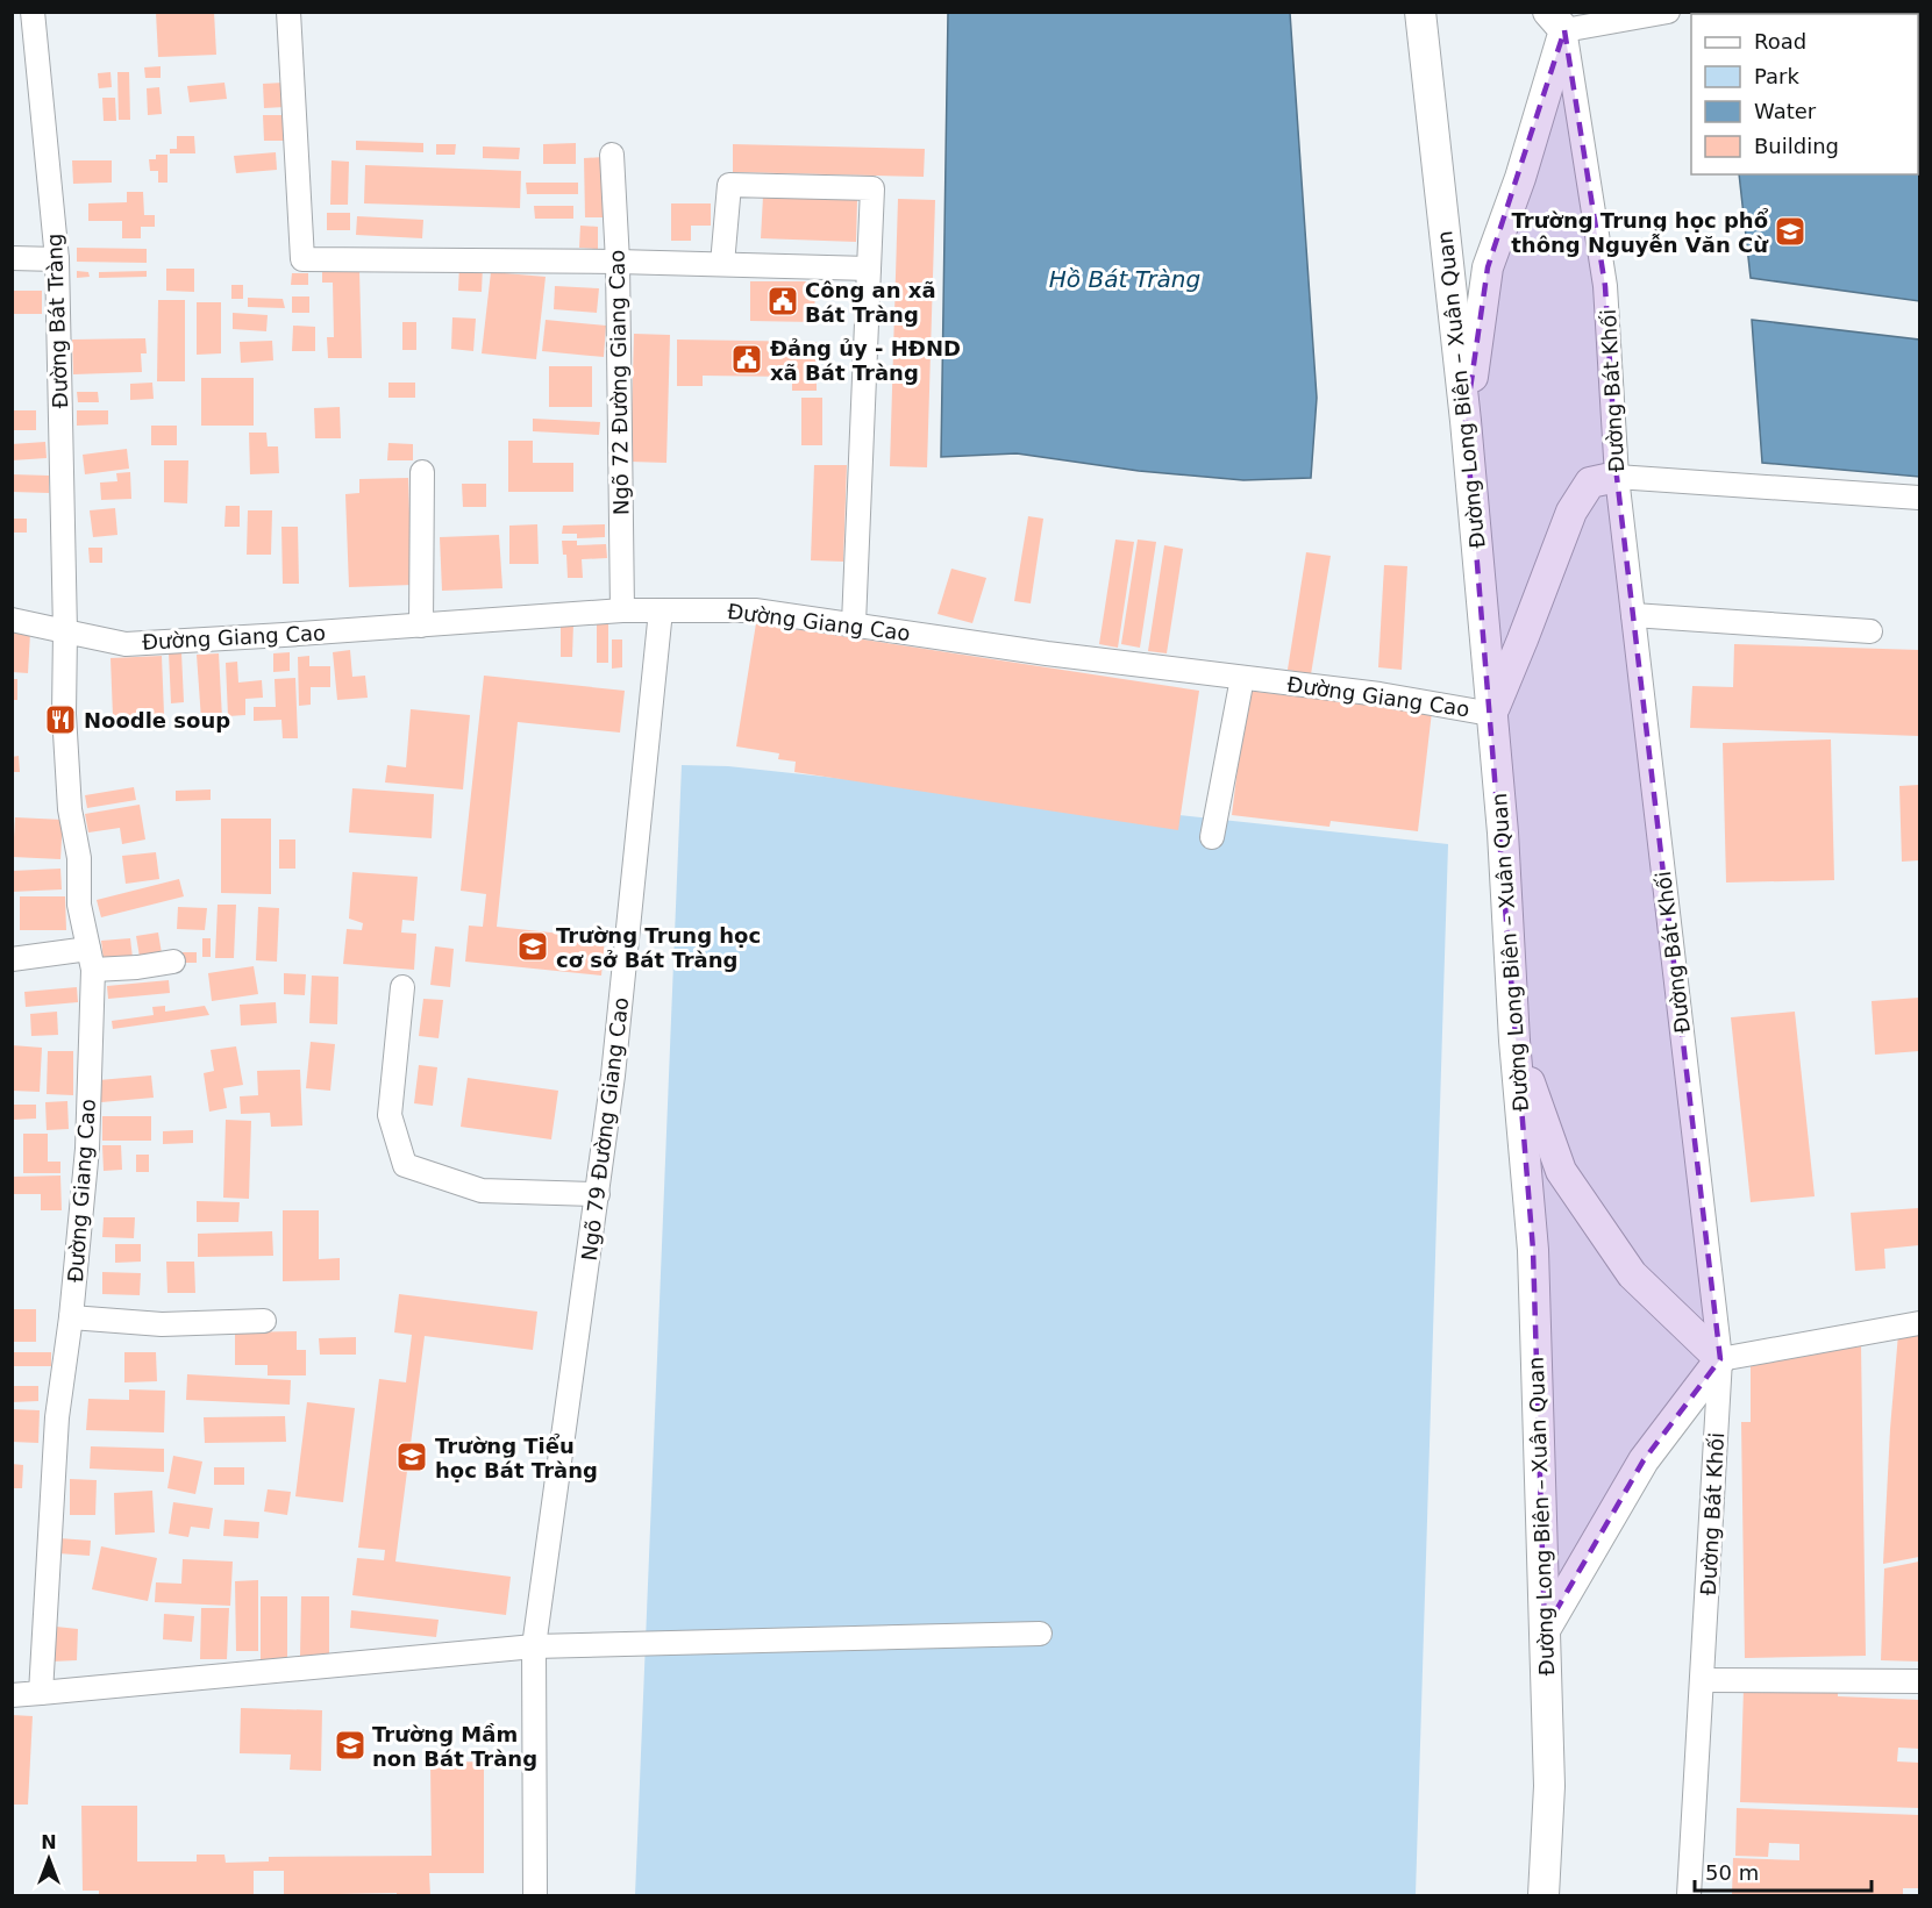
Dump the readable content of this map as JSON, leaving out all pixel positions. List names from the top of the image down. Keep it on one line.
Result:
{"streets":{"main road":["Đường Long Biên – Xuân Quan"],"street":["Đường Bát Tràng","Ngõ 72 Đường Giang Cao","Đường Bát Khối","Đường Giang Cao","Ngõ 79 Đường Giang Cao"]},"crossings":[["Đường Bát Tràng","Đường Giang Cao"],["Ngõ 72 Đường Giang Cao","Đường Giang Cao"],["Đường Long Biên – Xuân Quan","Đường Giang Cao"],["Đường Giang Cao","Ngõ 79 Đường Giang Cao"]],"water":["Hồ Bát Tràng"],"places":{"school or university":["Trường Trung học phổ thông Nguyễn Văn Cừ","Trường Trung học cơ sở Bát Tràng","Trường Tiểu học Bát Tràng","Trường Mầm non Bát Tràng"],"public building":["Công an xã Bát Tràng","Đảng ủy - HĐND xã Bát Tràng"],"restaurant":["Noodle soup"]},"legend":["Road","Park","Water","Building"],"scale_bar":"50 m","north":"top"}
